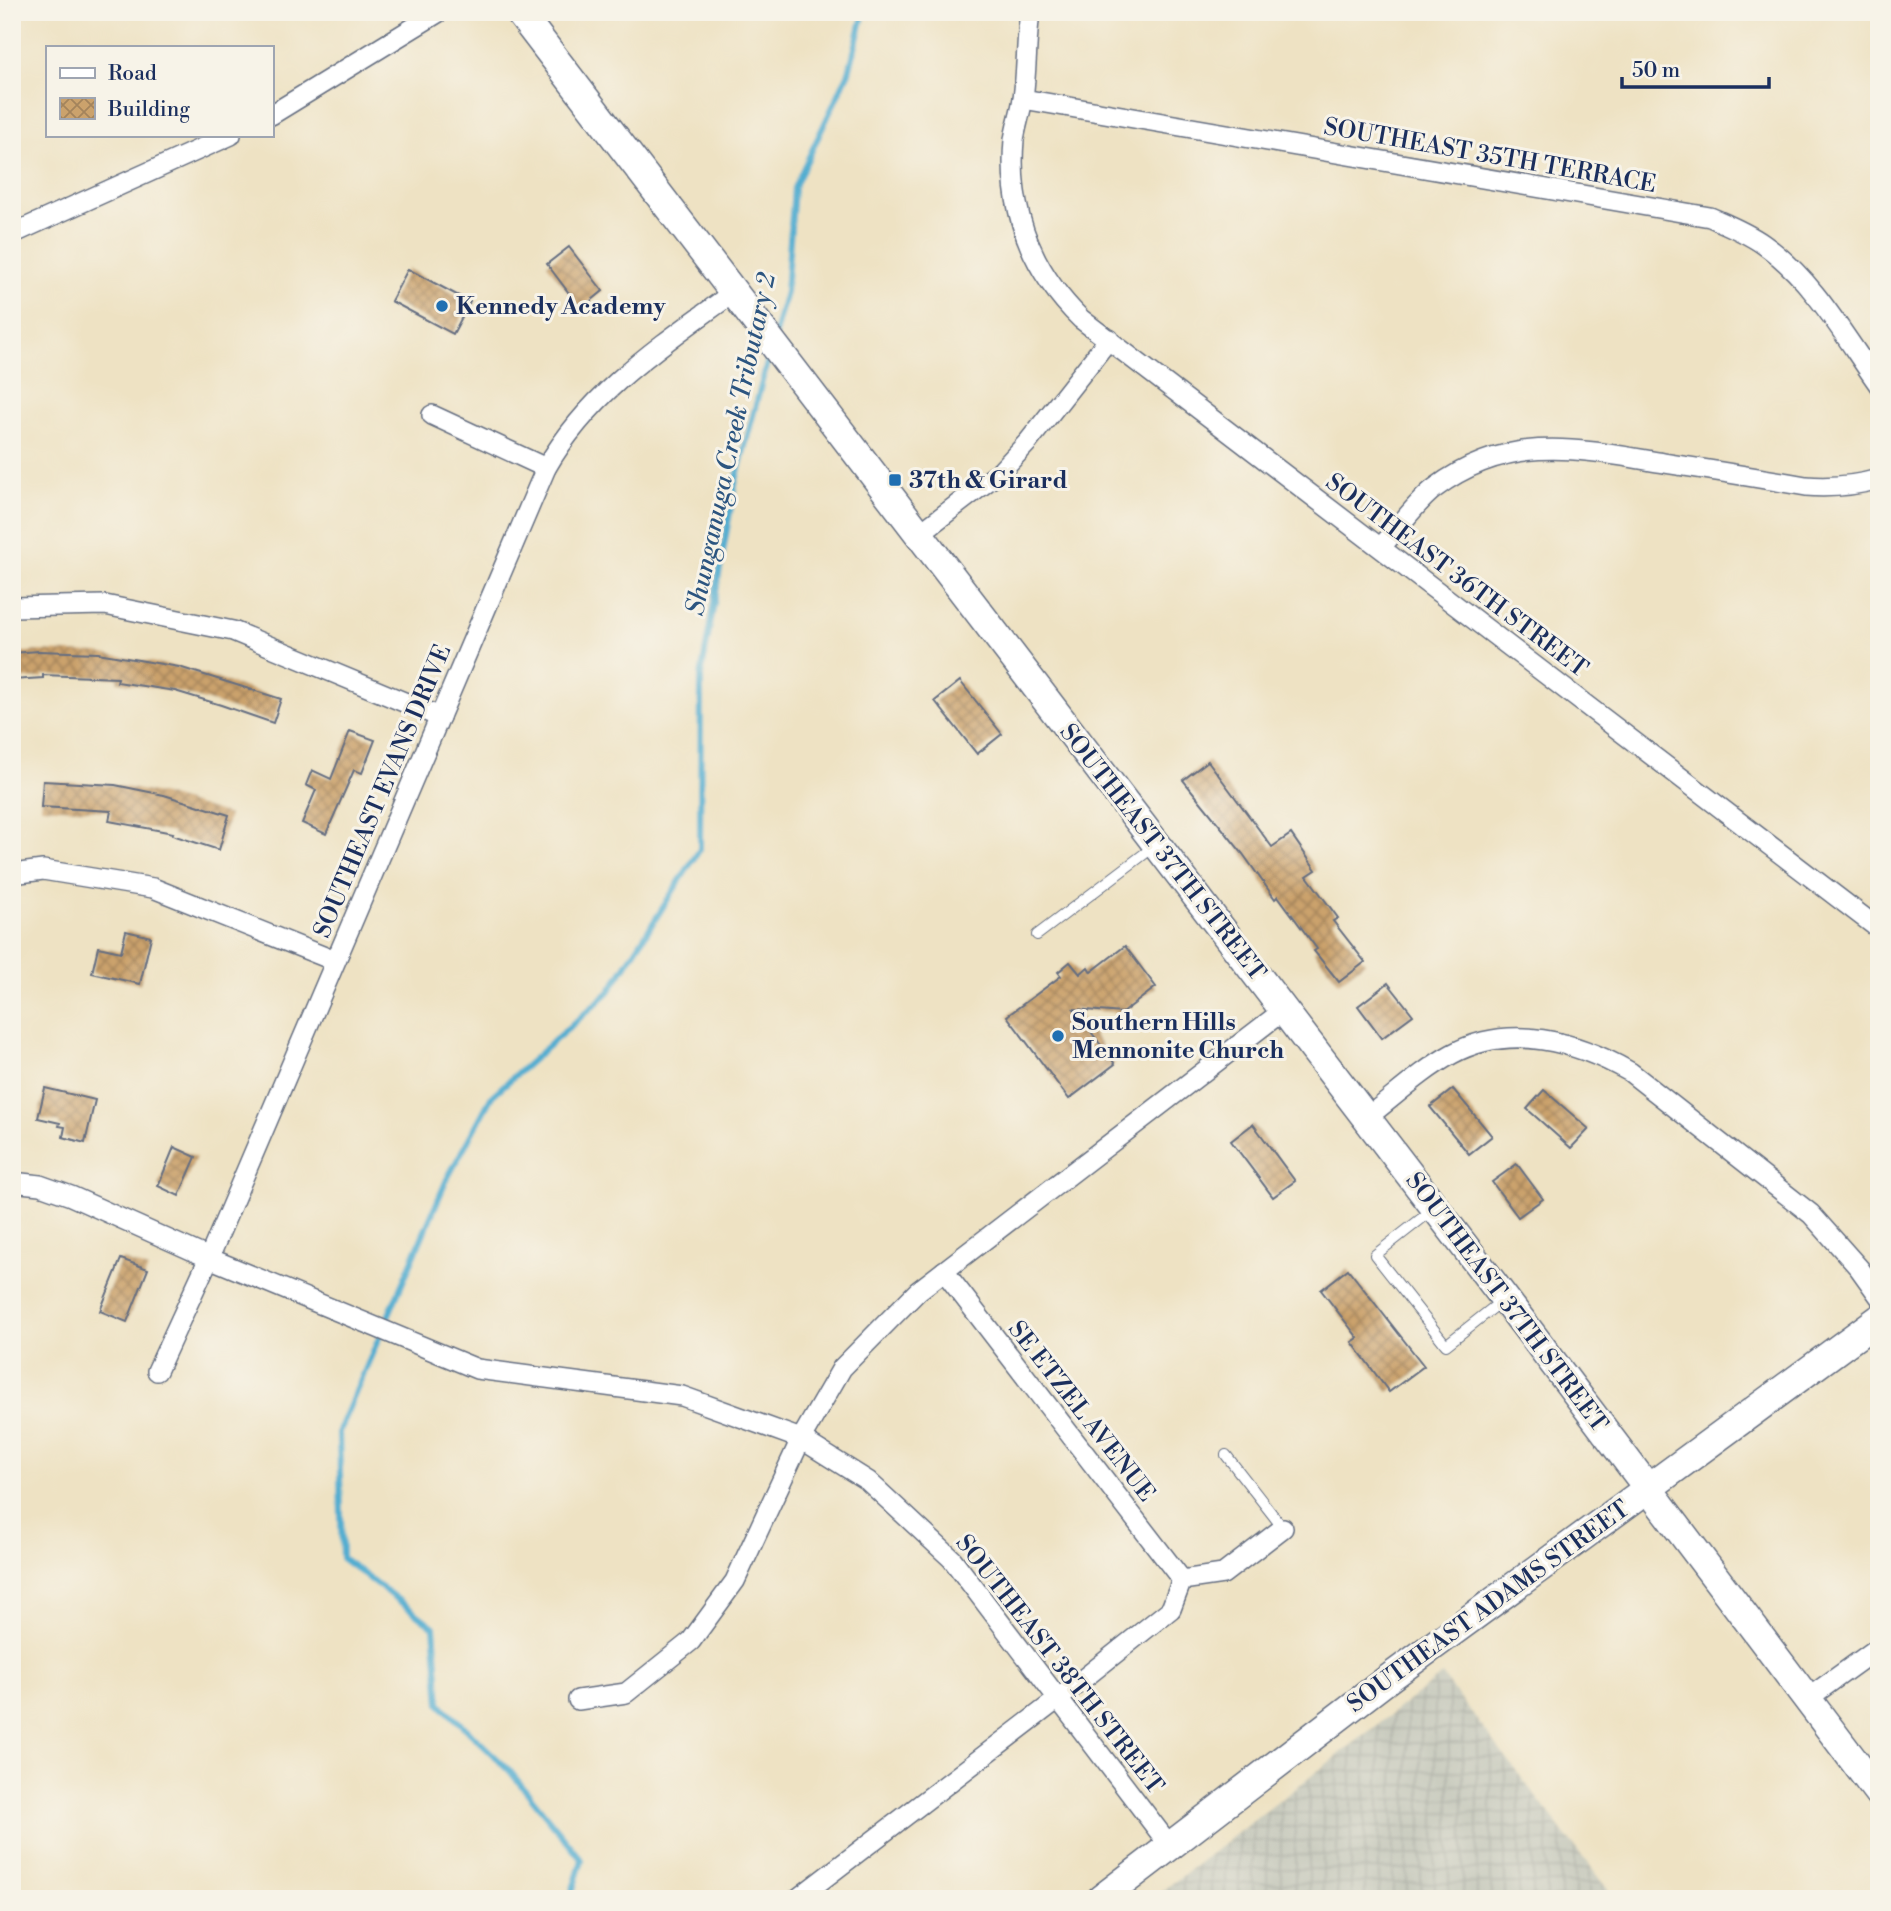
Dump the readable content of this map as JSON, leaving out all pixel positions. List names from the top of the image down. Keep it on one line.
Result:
{"streets":{"main road":["SOUTHEAST 37TH STREET","SOUTHEAST ADAMS STREET"],"street":["SOUTHEAST 35TH TERRACE","SOUTHEAST 36TH STREET","SOUTHEAST EVANS DRIVE","SE ETZEL AVENUE","SOUTHEAST 38TH STREET"]},"crossings":[["SOUTHEAST 35TH TERRACE","SOUTHEAST 36TH STREET"],["SOUTHEAST EVANS DRIVE","SOUTHEAST 37TH STREET"],["SOUTHEAST EVANS DRIVE","SOUTHEAST 38TH STREET"],["SOUTHEAST 37TH STREET","SOUTHEAST ADAMS STREET"],["SOUTHEAST ADAMS STREET","SOUTHEAST 38TH STREET"]],"water":["Shunganuga Creek Tributary 2"],"places":{"other":["Kennedy Academy","Southern Hills Mennonite Church"],"transit":["37th & Girard"]},"legend":["Road","Building"],"scale_bar":"50 m"}
